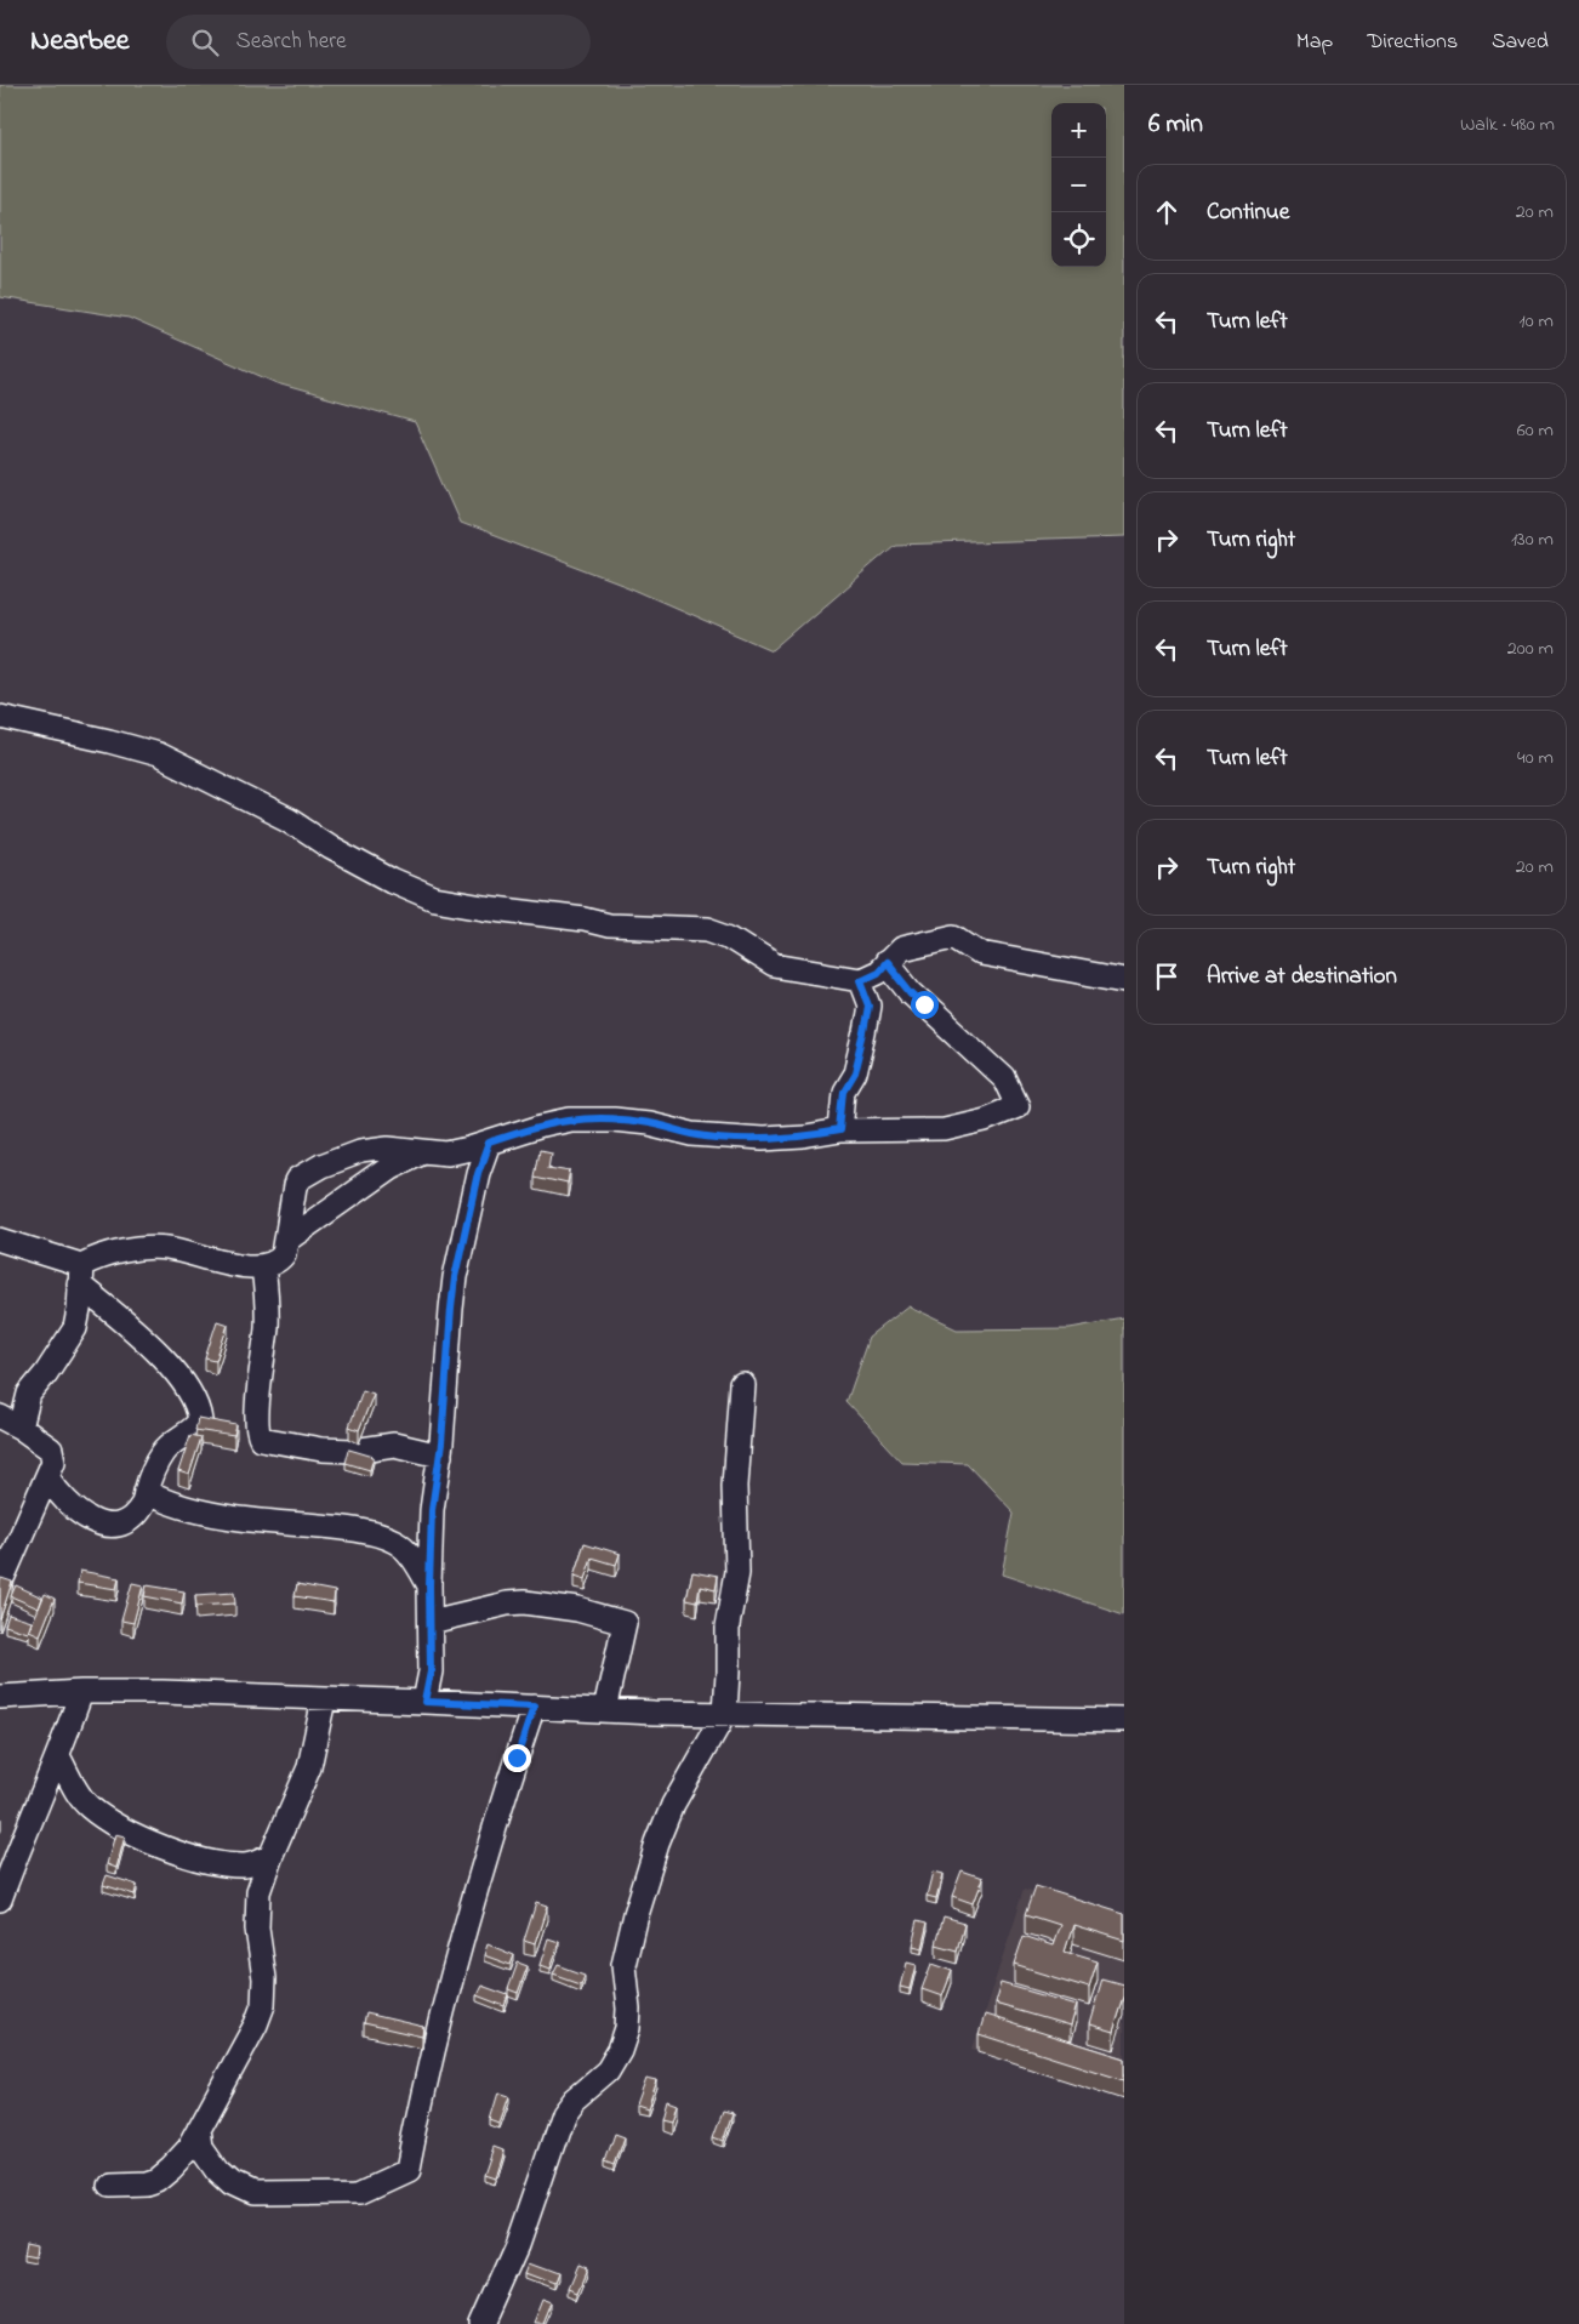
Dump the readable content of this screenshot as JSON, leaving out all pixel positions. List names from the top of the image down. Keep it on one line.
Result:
{"page":{"header":"Nearbee","search":"Search here","nav":["Map","Directions","Saved"],"heading":["6 min","Walk · 480 m"],"map_buttons":["+","−"],"list":[["Continue","20 m"],["Turn left","10 m"],["Turn left","60 m"],["Turn right","130 m"],["Turn left","200 m"],["Turn left","40 m"],["Turn right","20 m"],"Arrive at destination"]}}
